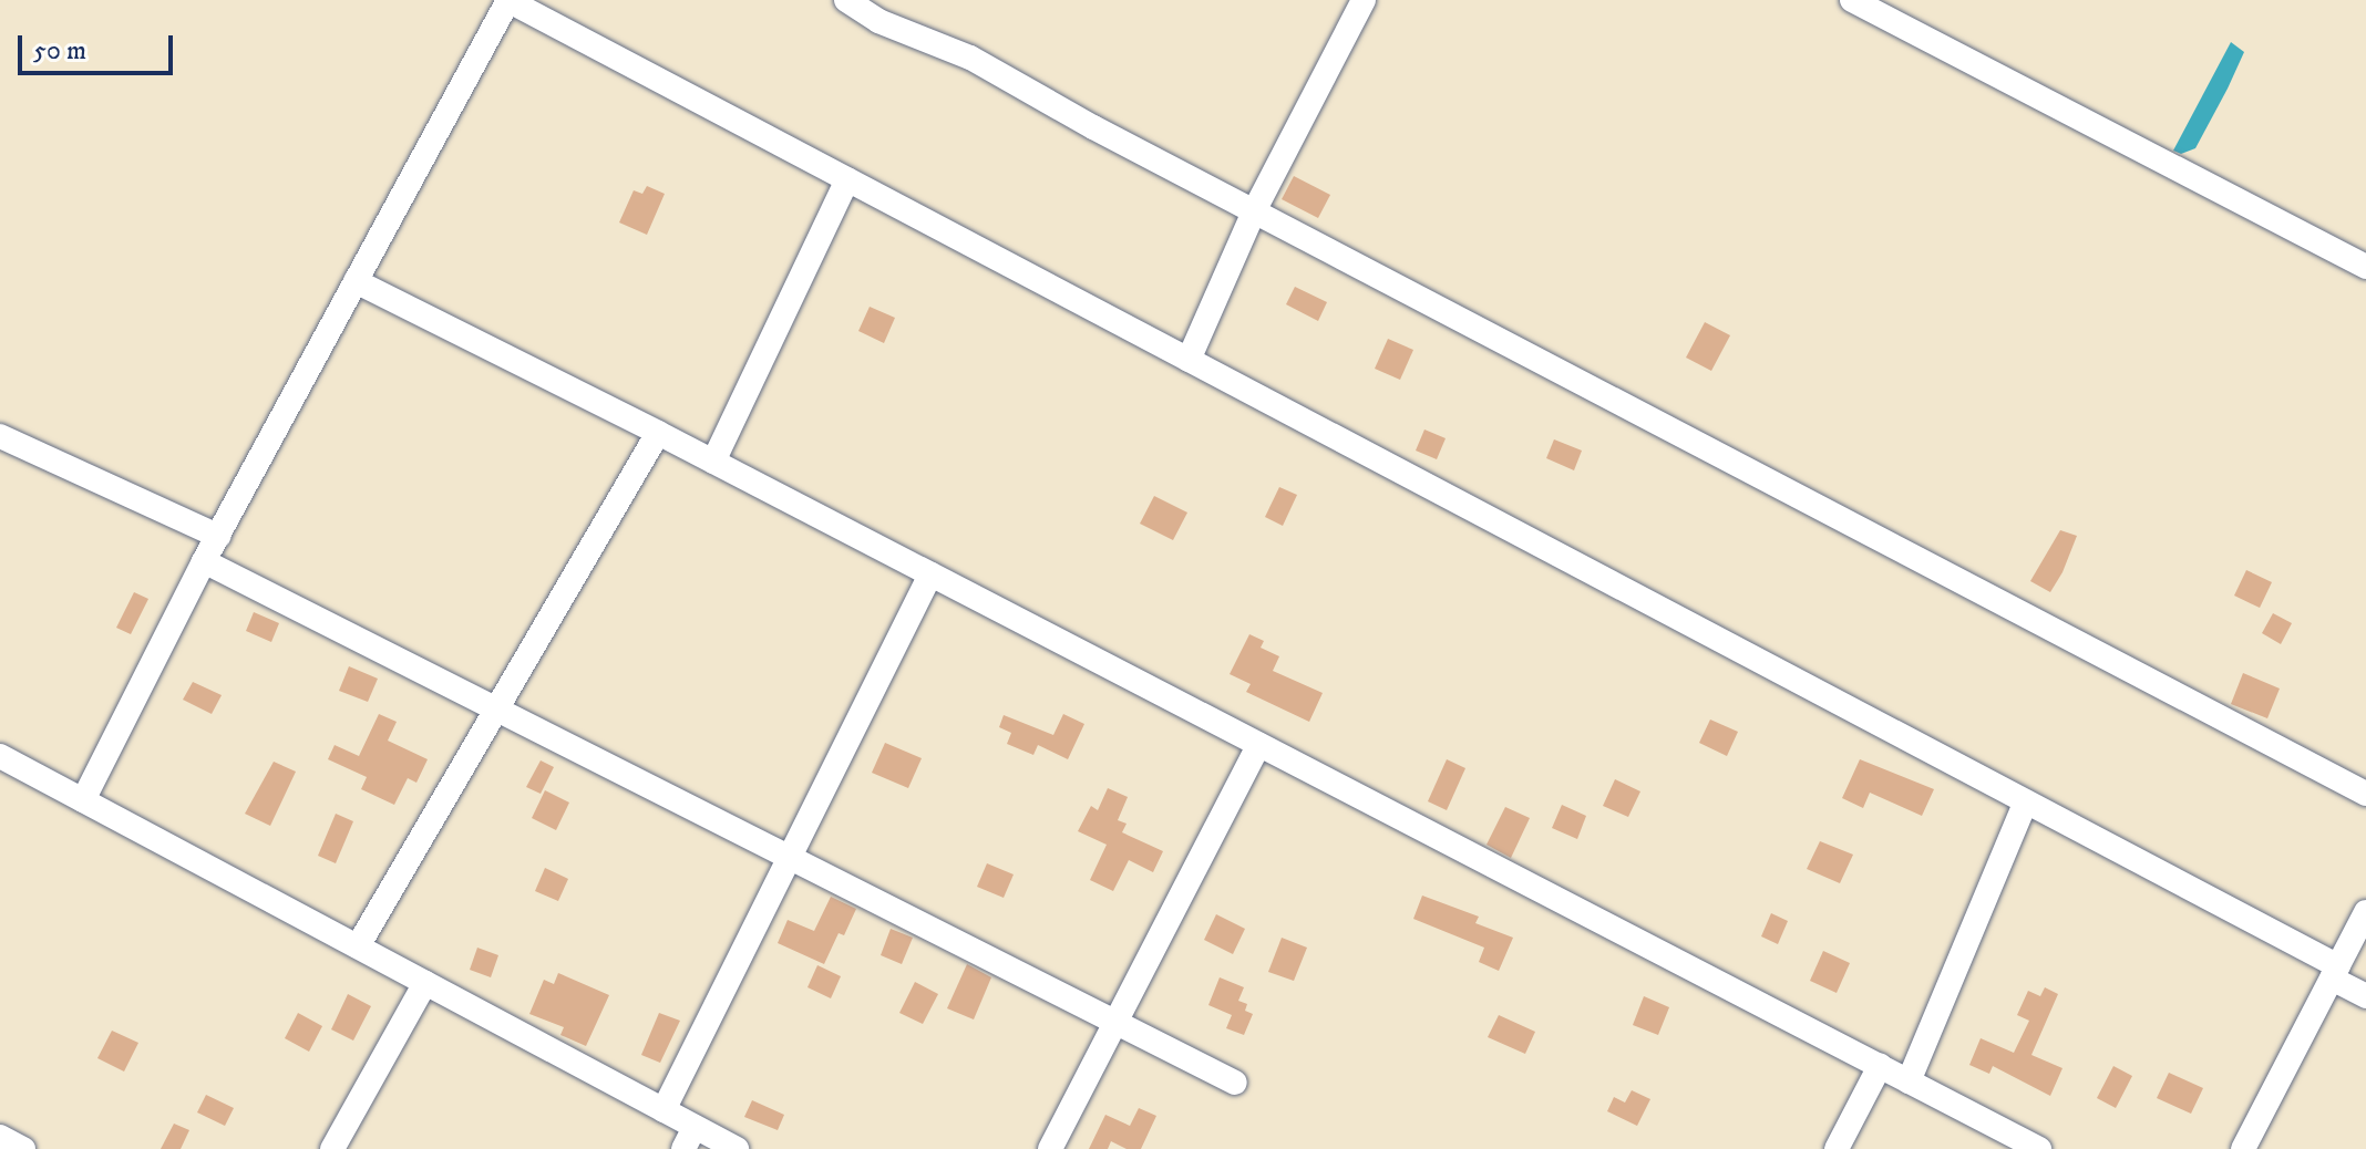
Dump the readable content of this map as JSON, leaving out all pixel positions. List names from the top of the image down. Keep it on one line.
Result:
{"scale_bar":"50 m"}
